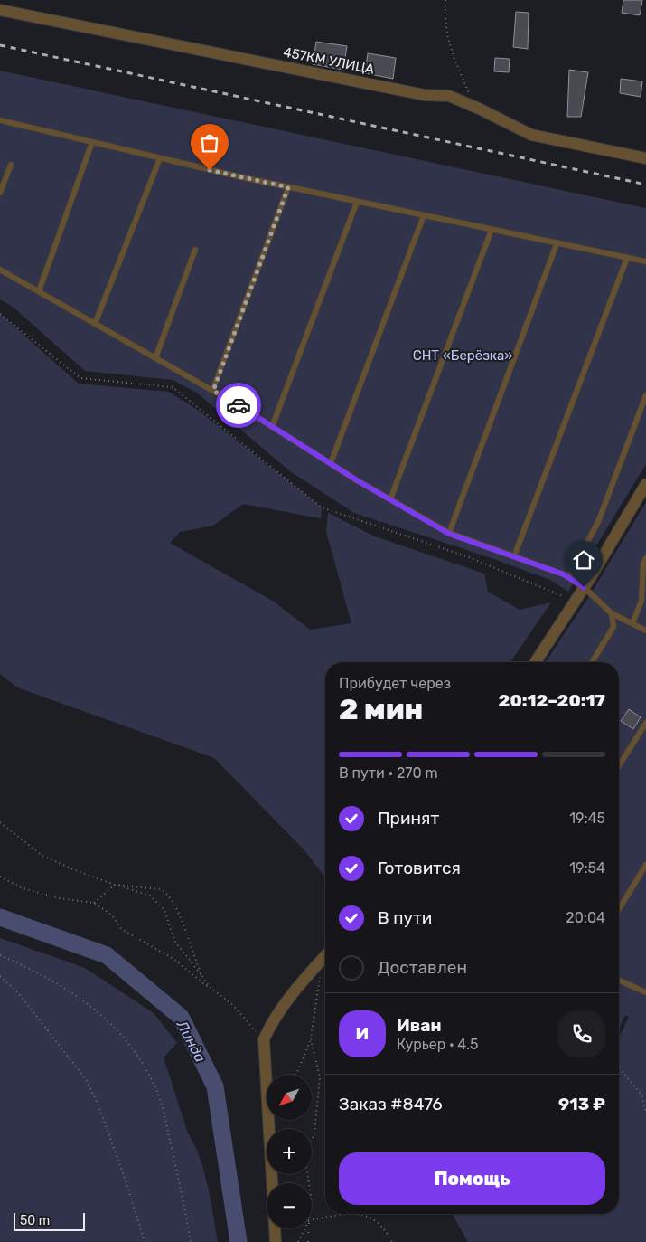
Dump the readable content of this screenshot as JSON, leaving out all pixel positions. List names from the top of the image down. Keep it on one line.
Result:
{"streets":{"street":["457КМ УЛИЦА"]},"water":["Линда"],"parks":["СНТ «Берёзка»"],"scale_bar":"50 m","north":"bottom left","page":{"heading":["2 мин","Прибудет через","20:12–20:17"],"panel":["Иван","Курьер · 4.5","Заказ #8476","913 ₽"],"bar":"В пути · 270 m","list":[["Принят","19:45"],["Готовится","19:54"],["В пути","20:04"],"Доставлен"],"round":"И","map_buttons":["+","−"],"buttons":"Помощь","scale":"50 m"}}
